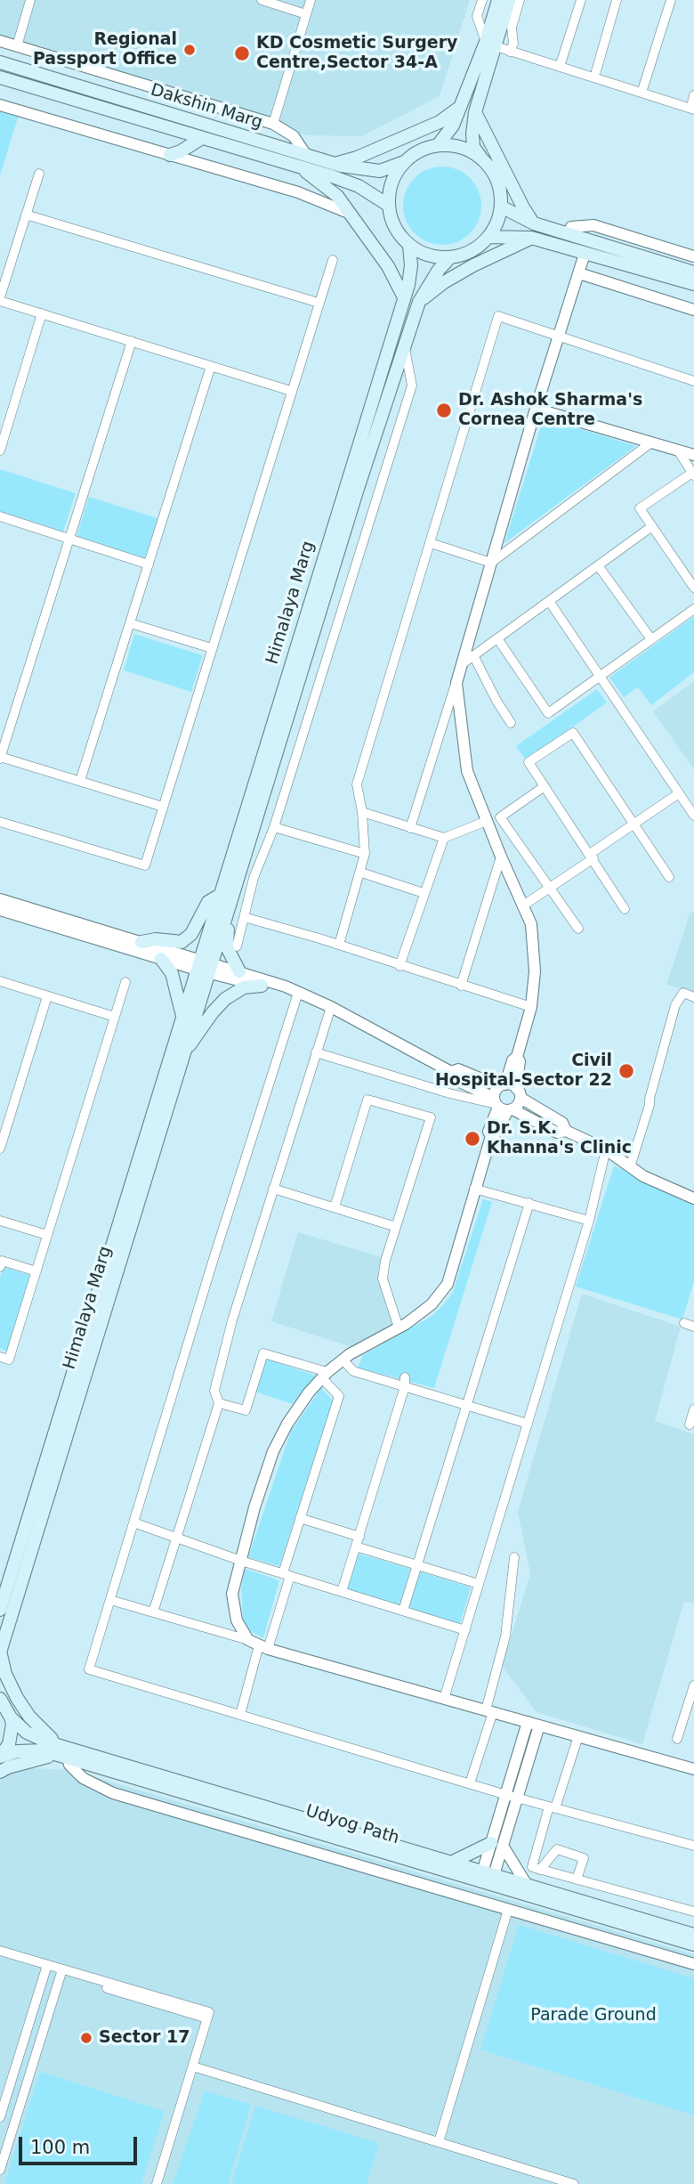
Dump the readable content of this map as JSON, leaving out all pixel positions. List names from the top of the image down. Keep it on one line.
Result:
{"streets":{"main road":["Dakshin Marg","Himalaya Marg","Udyog Path"]},"crossings":[["Dakshin Marg","Himalaya Marg"]],"parks":["Parade Ground"],"places":["Regional Passport Office","KD Cosmetic Surgery Centre,Sector 34-A","Dr. Ashok Sharma's Cornea Centre","Civil Hospital-Sector 22","Dr. S.K. Khanna's Clinic","Sector 17"],"scale_bar":"100 m"}
